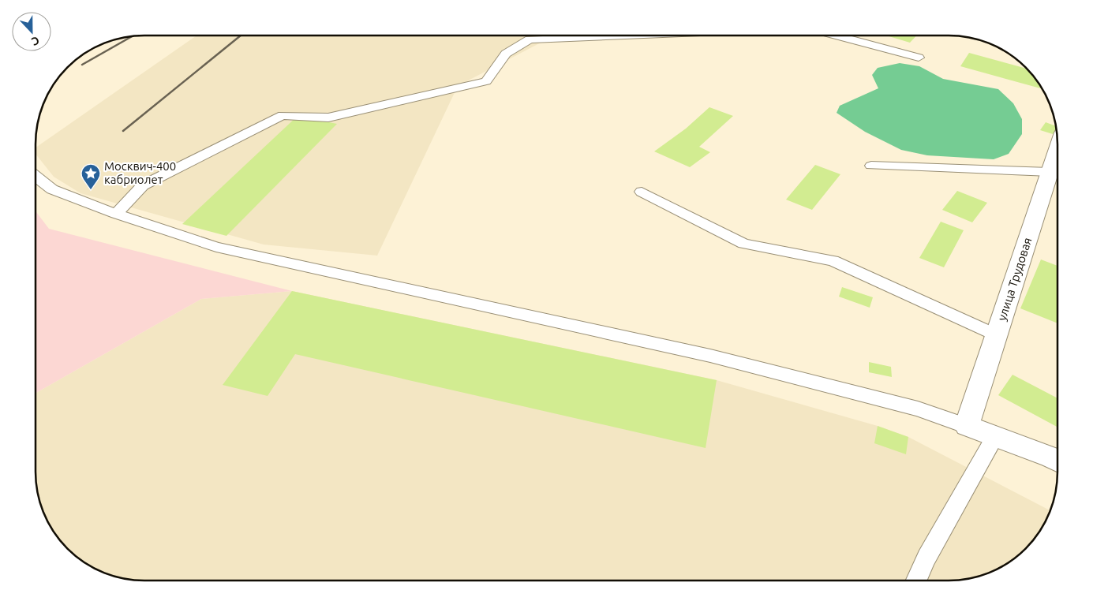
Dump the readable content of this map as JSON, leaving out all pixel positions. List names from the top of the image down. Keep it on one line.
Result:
{"streets":{"street":["улица Трудовая"]},"places":{"place":["Москвич-400 кабриолет"]},"north":"bottom"}
